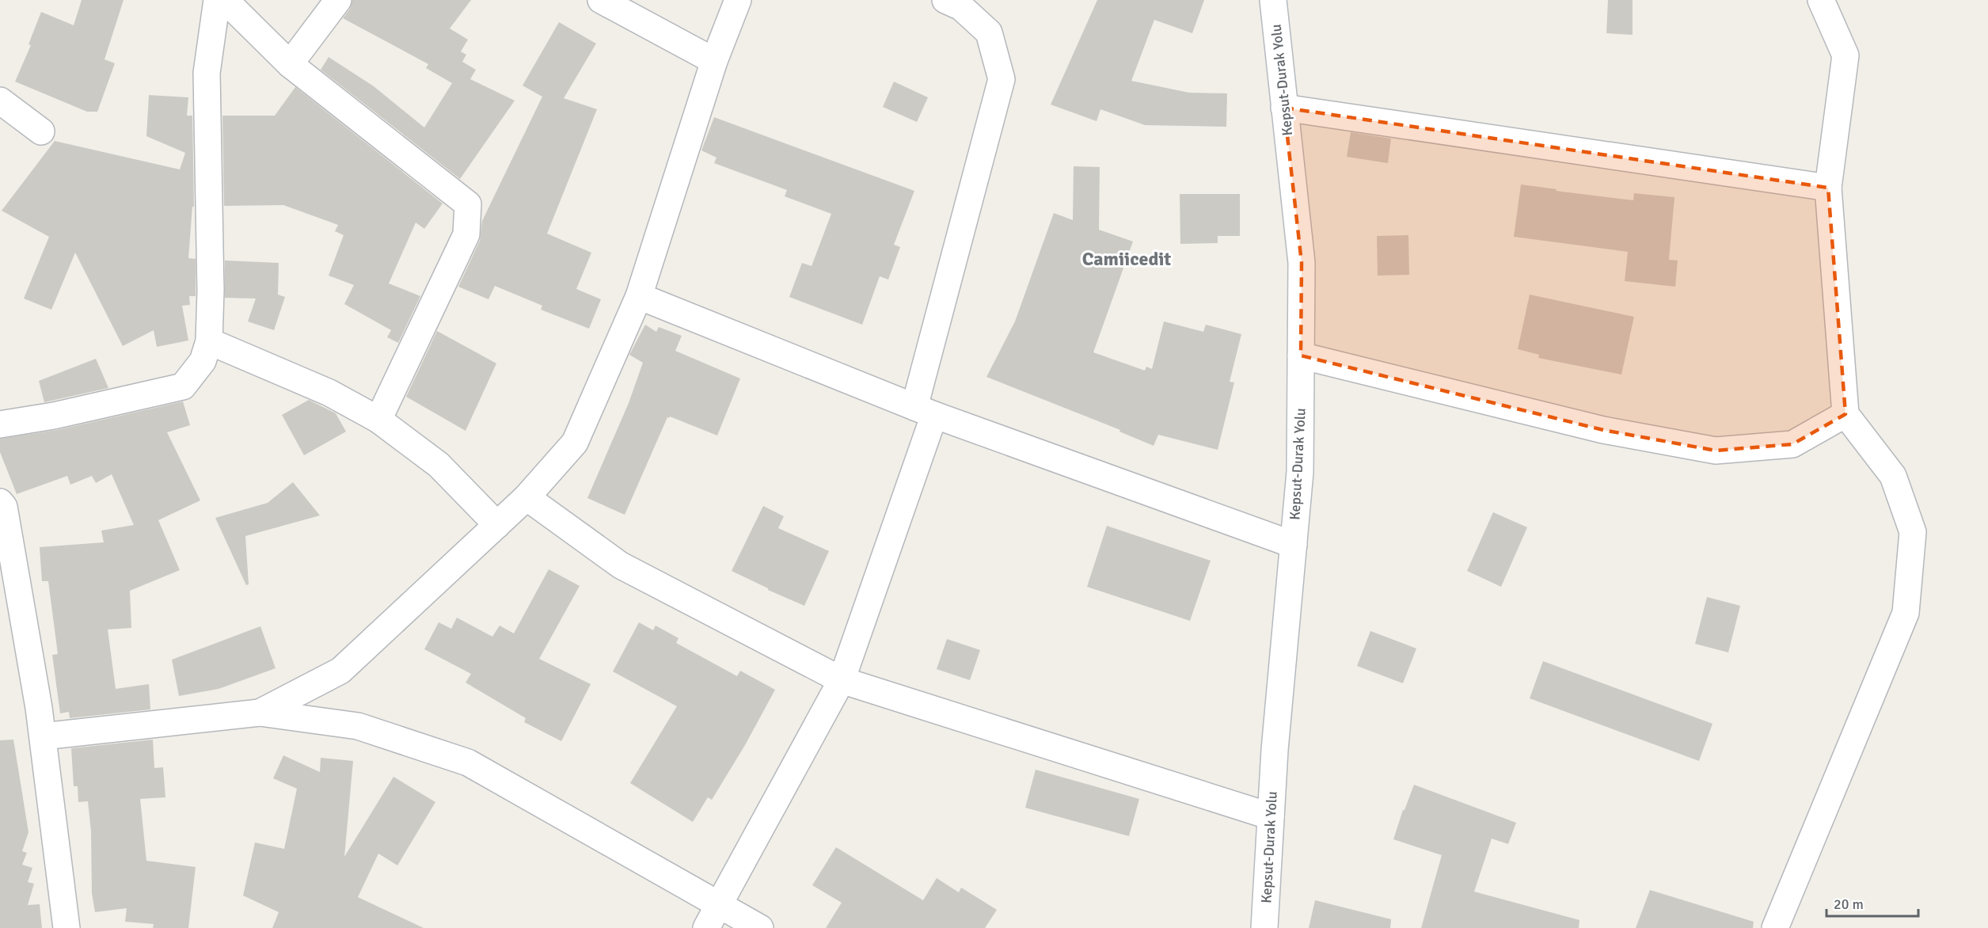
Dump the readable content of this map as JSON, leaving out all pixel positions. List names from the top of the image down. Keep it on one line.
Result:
{"streets":{"street":["Kepsut-Durak Yolu"]},"districts":["Camiicedit"],"scale_bar":"20 m"}
